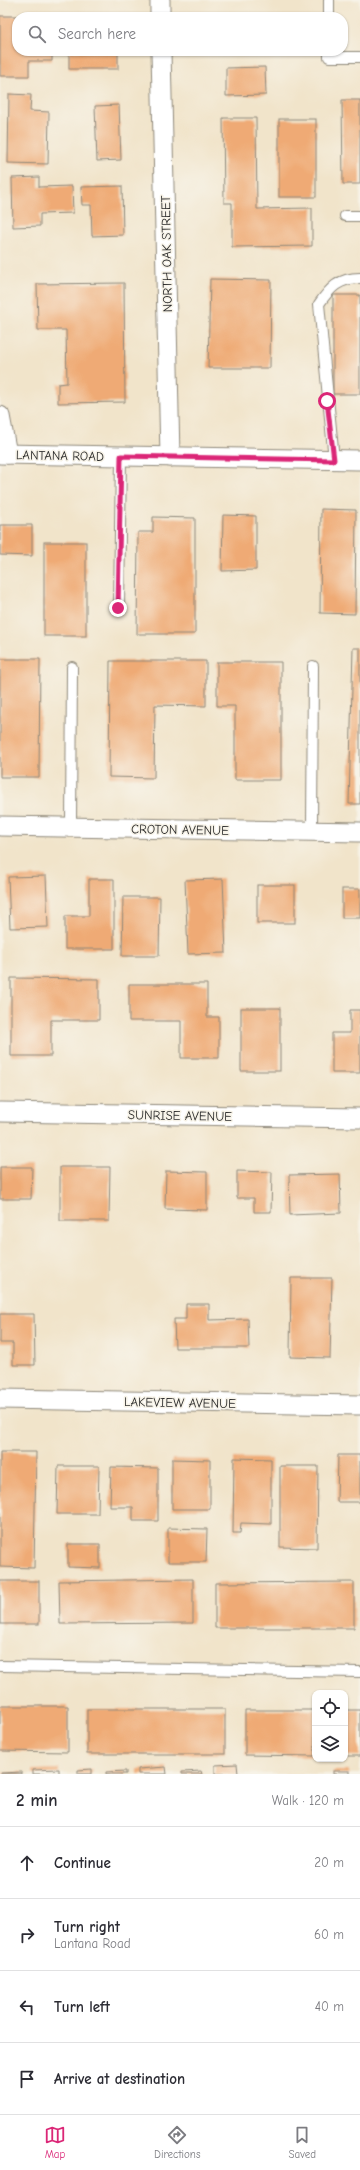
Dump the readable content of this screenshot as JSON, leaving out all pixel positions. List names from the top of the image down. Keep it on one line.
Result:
{"streets":{"street":["NORTH OAK STREET","LANTANA ROAD","CROTON AVENUE","SUNRISE AVENUE","LAKEVIEW AVENUE"]},"crossings":[["NORTH OAK STREET","LANTANA ROAD"]],"page":{"search":"Search here","heading":["2 min","Walk · 120 m"],"list":[["Continue","20 m"],["Turn right","Lantana Road","60 m"],["Turn left","40 m"],"Arrive at destination"],"nav":["Map","Directions","Saved"]}}
